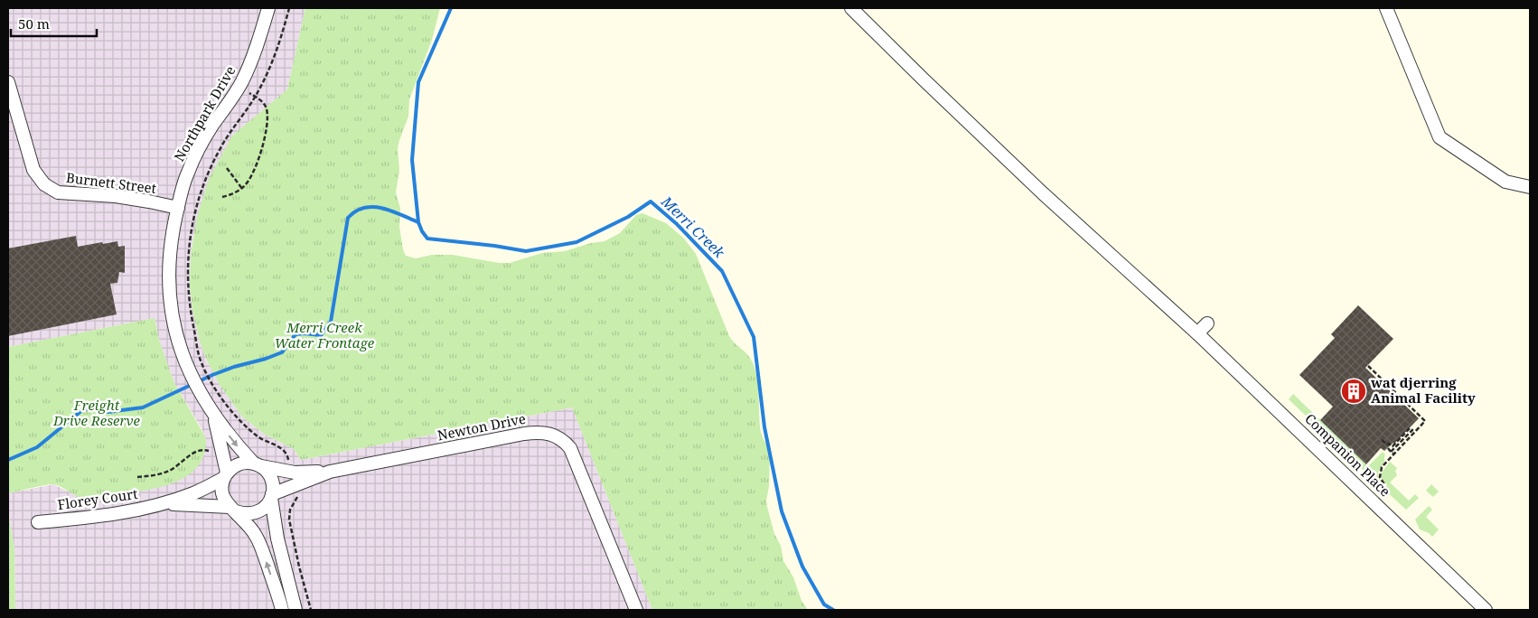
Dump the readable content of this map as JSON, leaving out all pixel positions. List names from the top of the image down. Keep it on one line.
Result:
{"streets":{"street":["Northpark Drive","Burnett Street","Newton Drive","Companion Place","Florey Court"]},"crossings":[["Northpark Drive","Burnett Street"],["Northpark Drive","Newton Drive"],["Northpark Drive","Florey Court"],["Newton Drive","Florey Court"]],"water":["Merri Creek"],"parks":["Merri Creek Water Frontage","Freight Drive Reserve"],"places":{"building":["wat djerring Animal Facility"]},"scale_bar":"50 m"}
